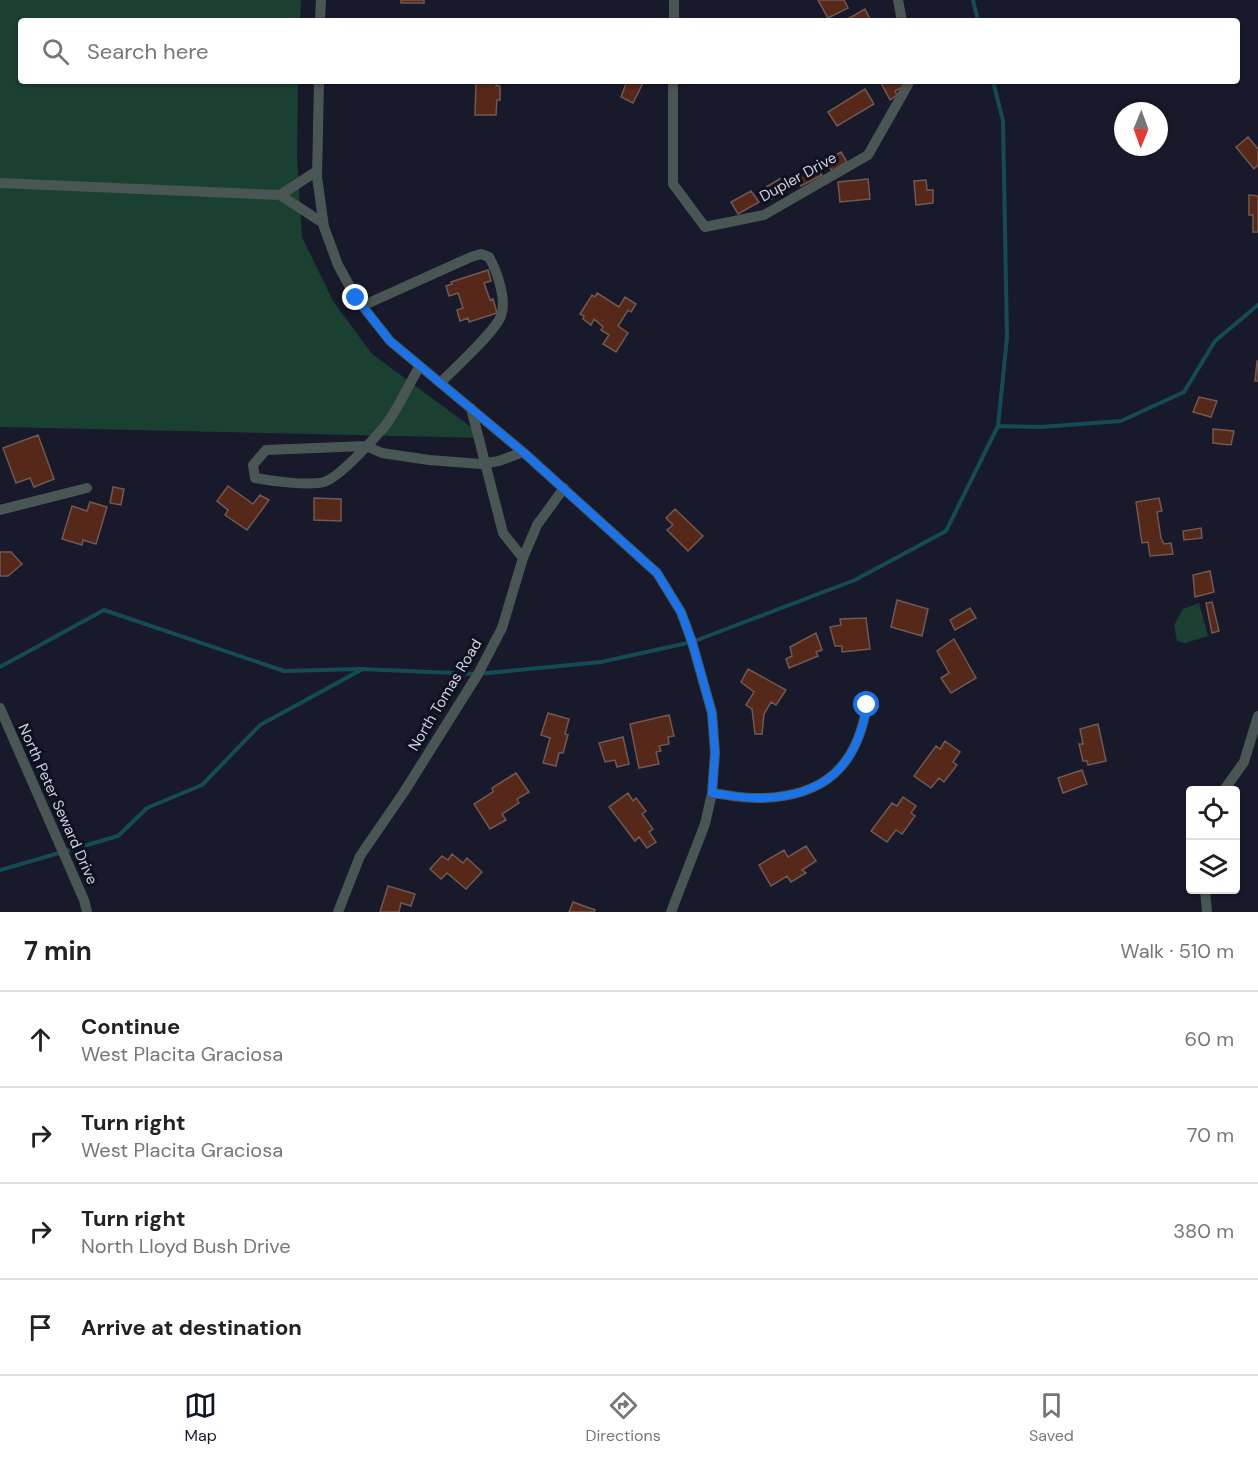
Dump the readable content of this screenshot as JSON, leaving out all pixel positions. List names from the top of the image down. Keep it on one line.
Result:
{"streets":{"street":["Dupler Drive","North Tomas Road","North Peter Seward Drive"]},"north":"bottom","page":{"search":"Search here","heading":["7 min","Walk · 510 m"],"list":[["Continue","West Placita Graciosa","60 m"],["Turn right","West Placita Graciosa","70 m"],["Turn right","North Lloyd Bush Drive","380 m"],"Arrive at destination"],"nav":["Map","Directions","Saved"]}}
